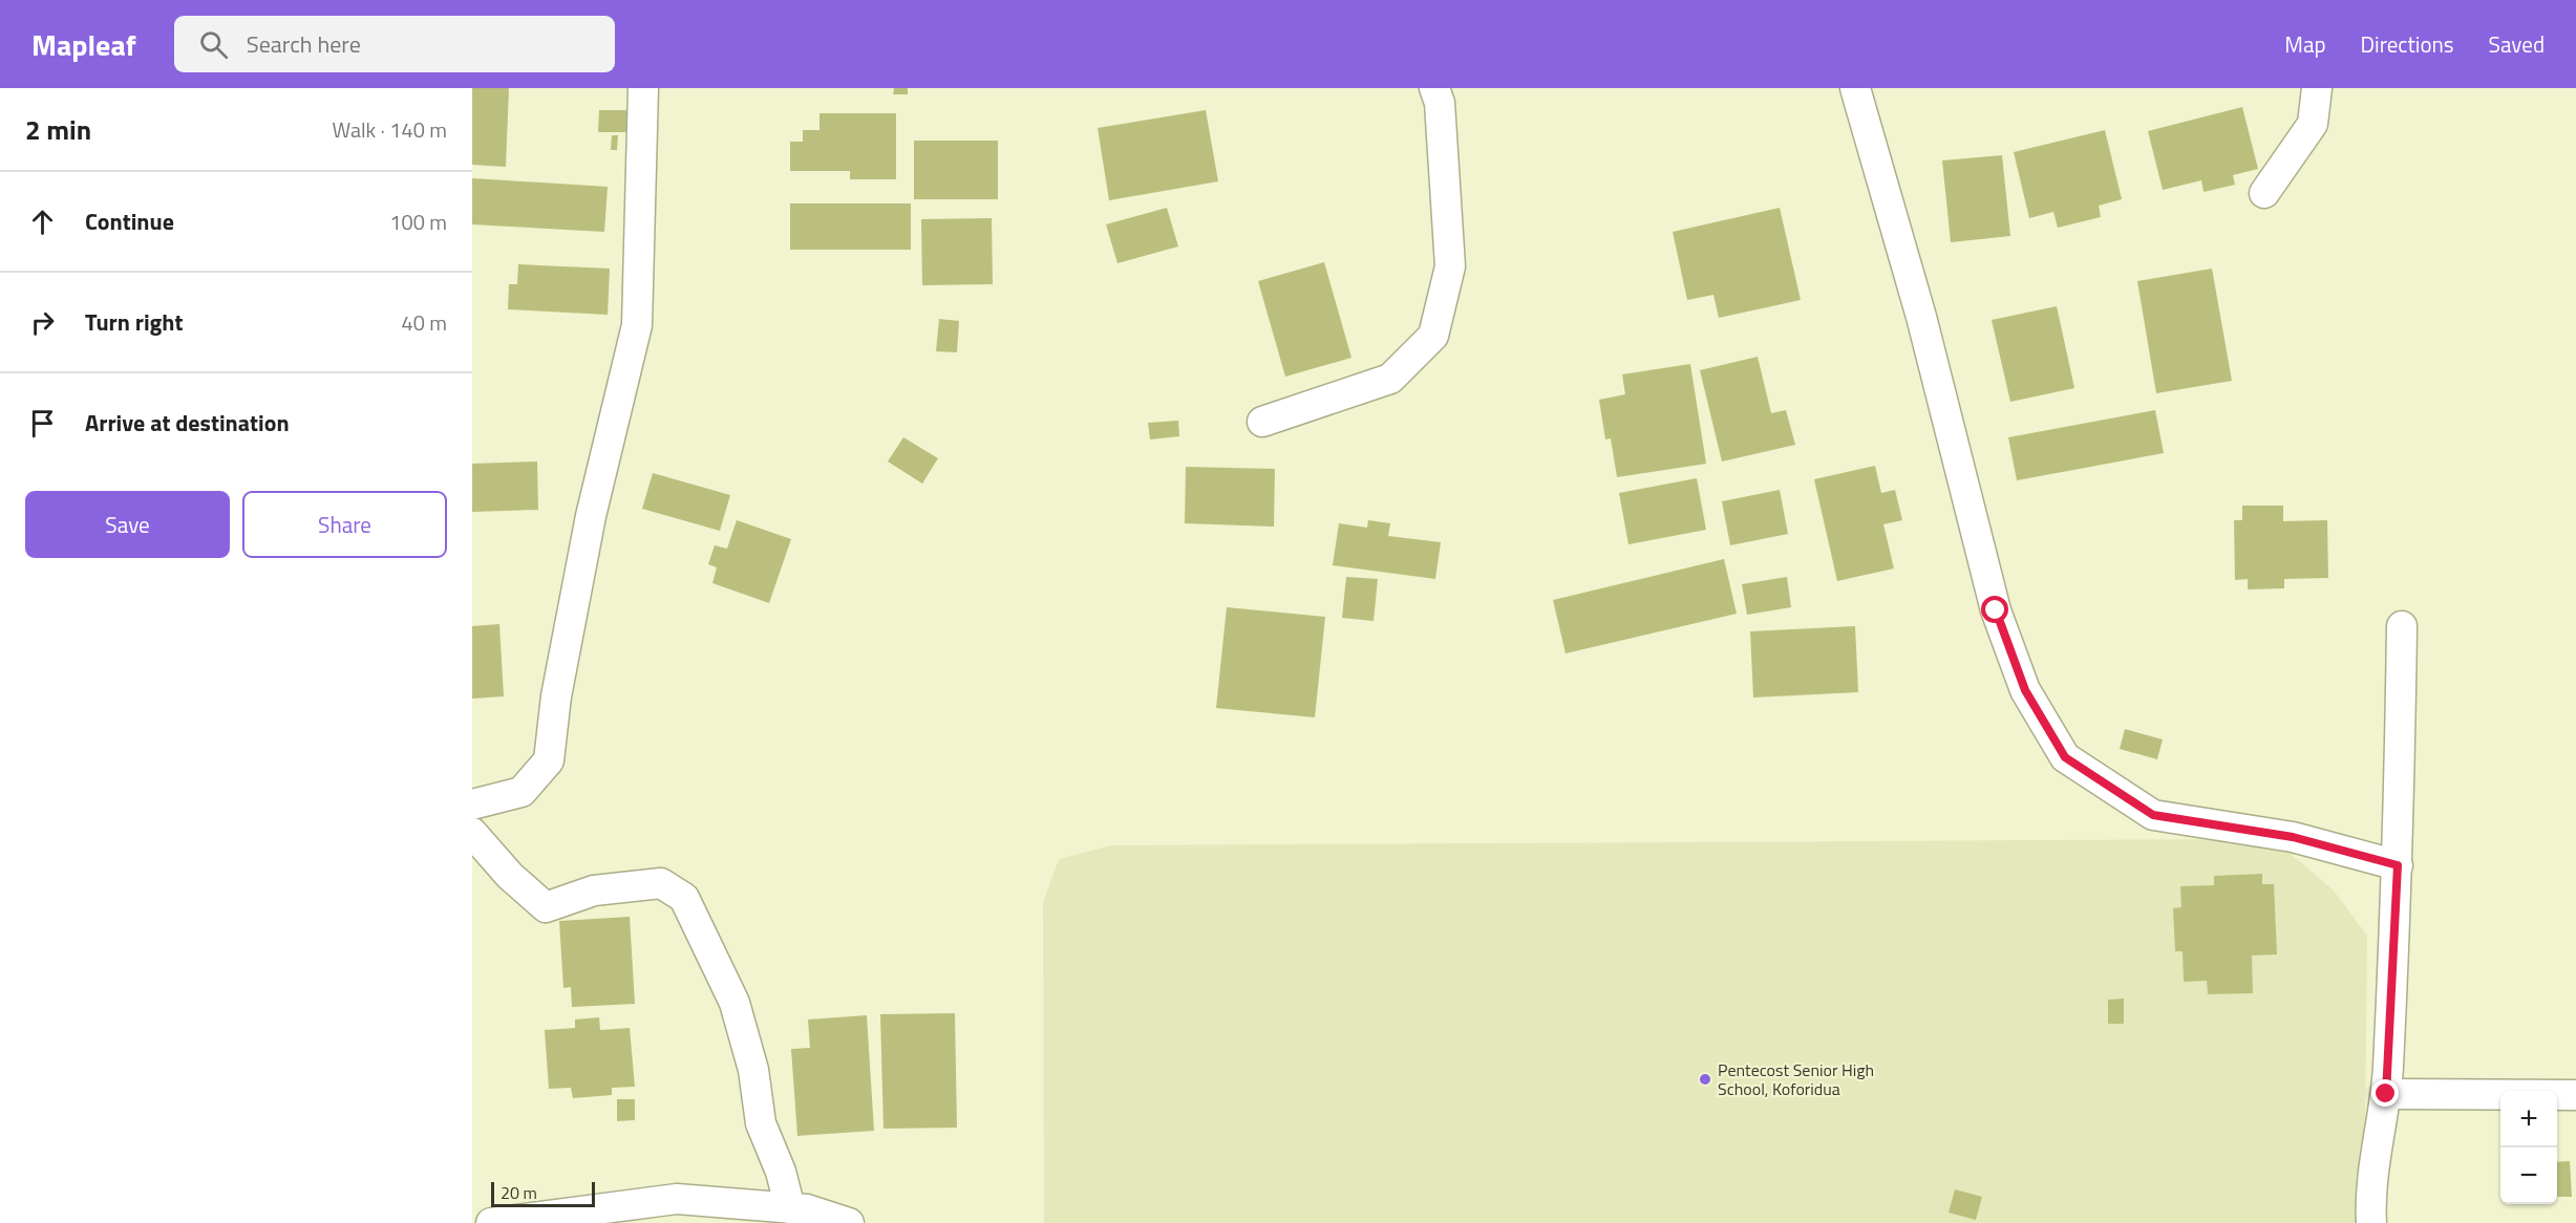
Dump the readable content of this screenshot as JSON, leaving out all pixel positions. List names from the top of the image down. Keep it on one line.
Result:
{"places":["Pentecost Senior High School, Koforidua"],"scale_bar":"20 m","page":{"header":"Mapleaf","search":"Search here","nav":["Map","Directions","Saved"],"heading":["2 min","Walk · 140 m"],"list":[["Continue","100 m"],["Turn right","40 m"],"Arrive at destination"],"buttons":["Save","Share"],"map_buttons":["+","−"],"scale":"20 m"}}
